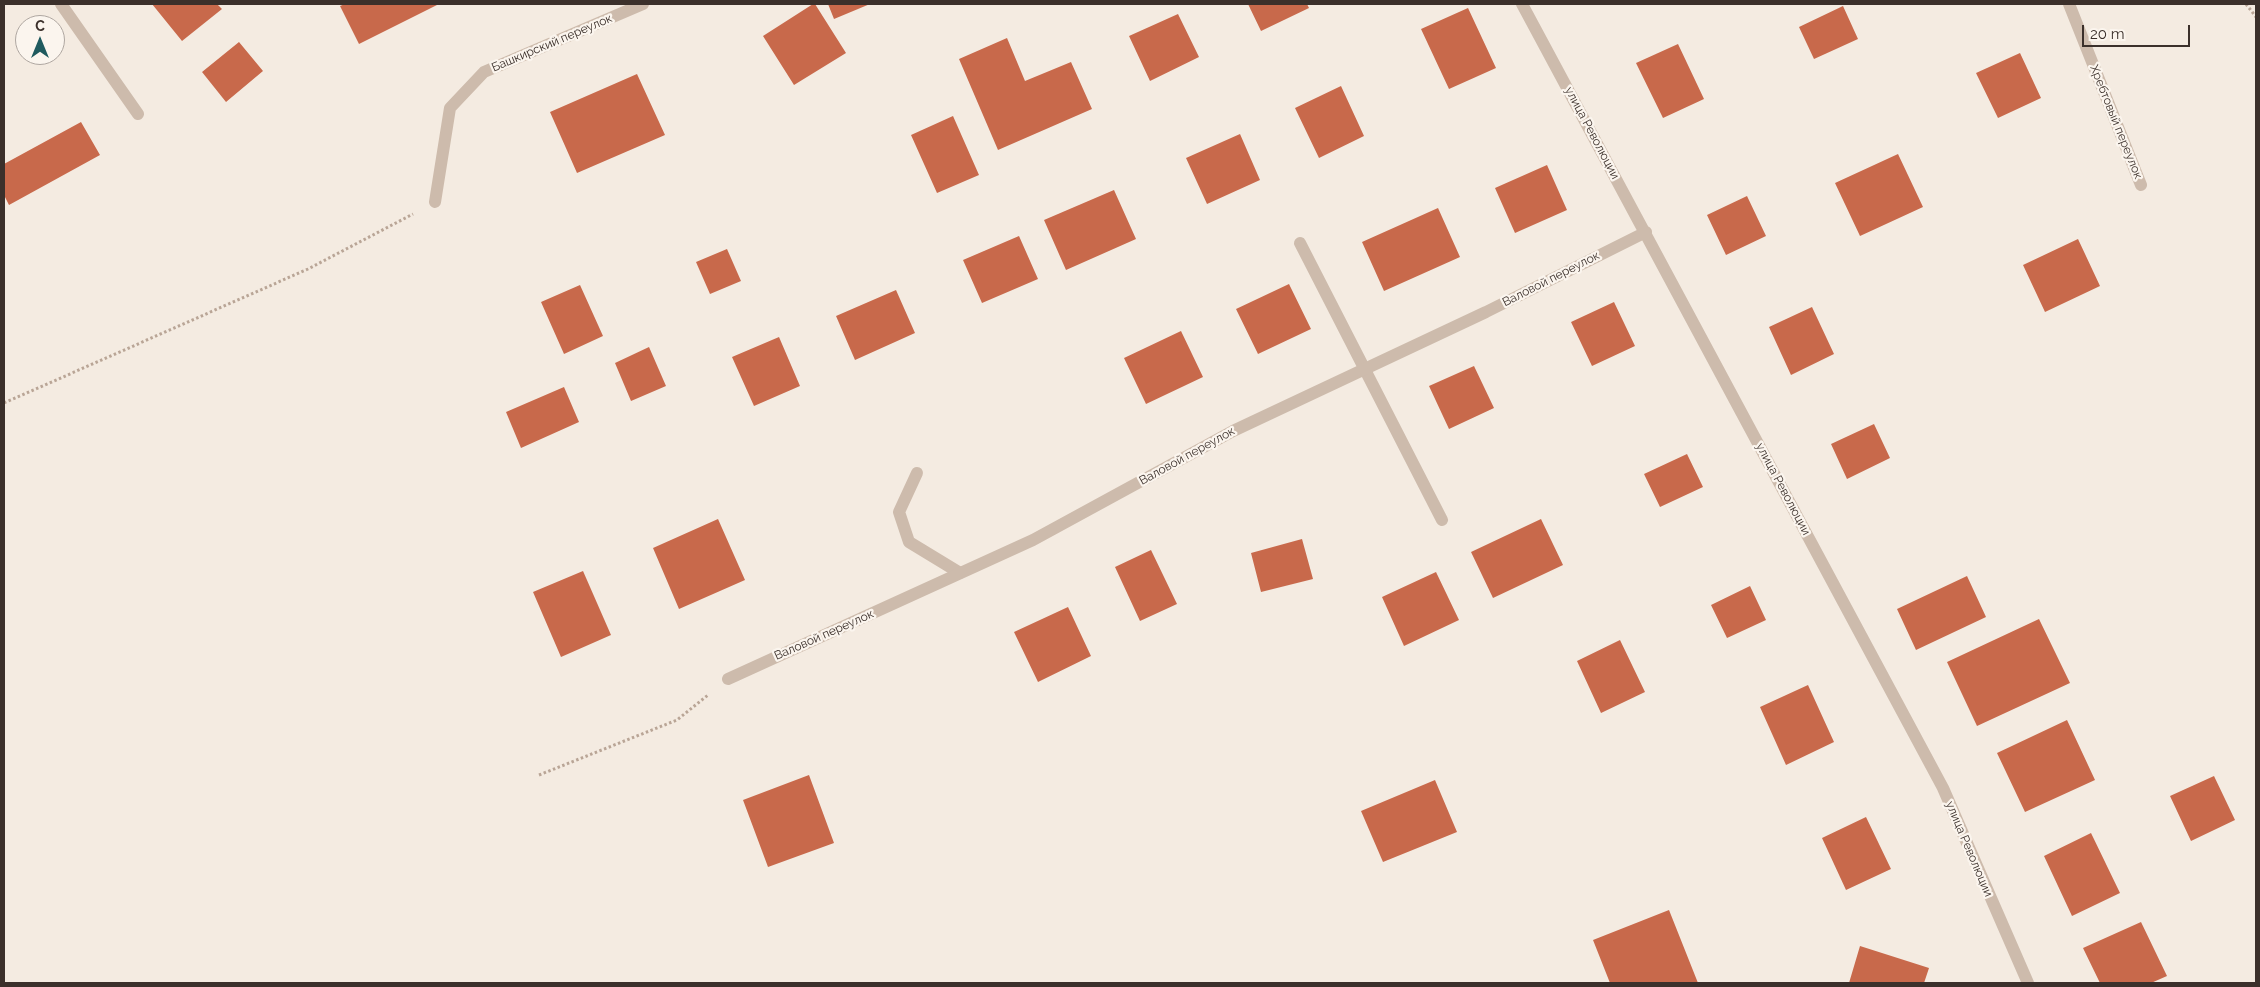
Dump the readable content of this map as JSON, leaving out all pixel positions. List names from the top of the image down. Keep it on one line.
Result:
{"streets":{"street":["Башкирский переулок","Хребтовый переулок","улица Революции","Валовой переулок"]},"crossings":[["улица Революции","Валовой переулок"]],"scale_bar":"20 m","north":"top"}
